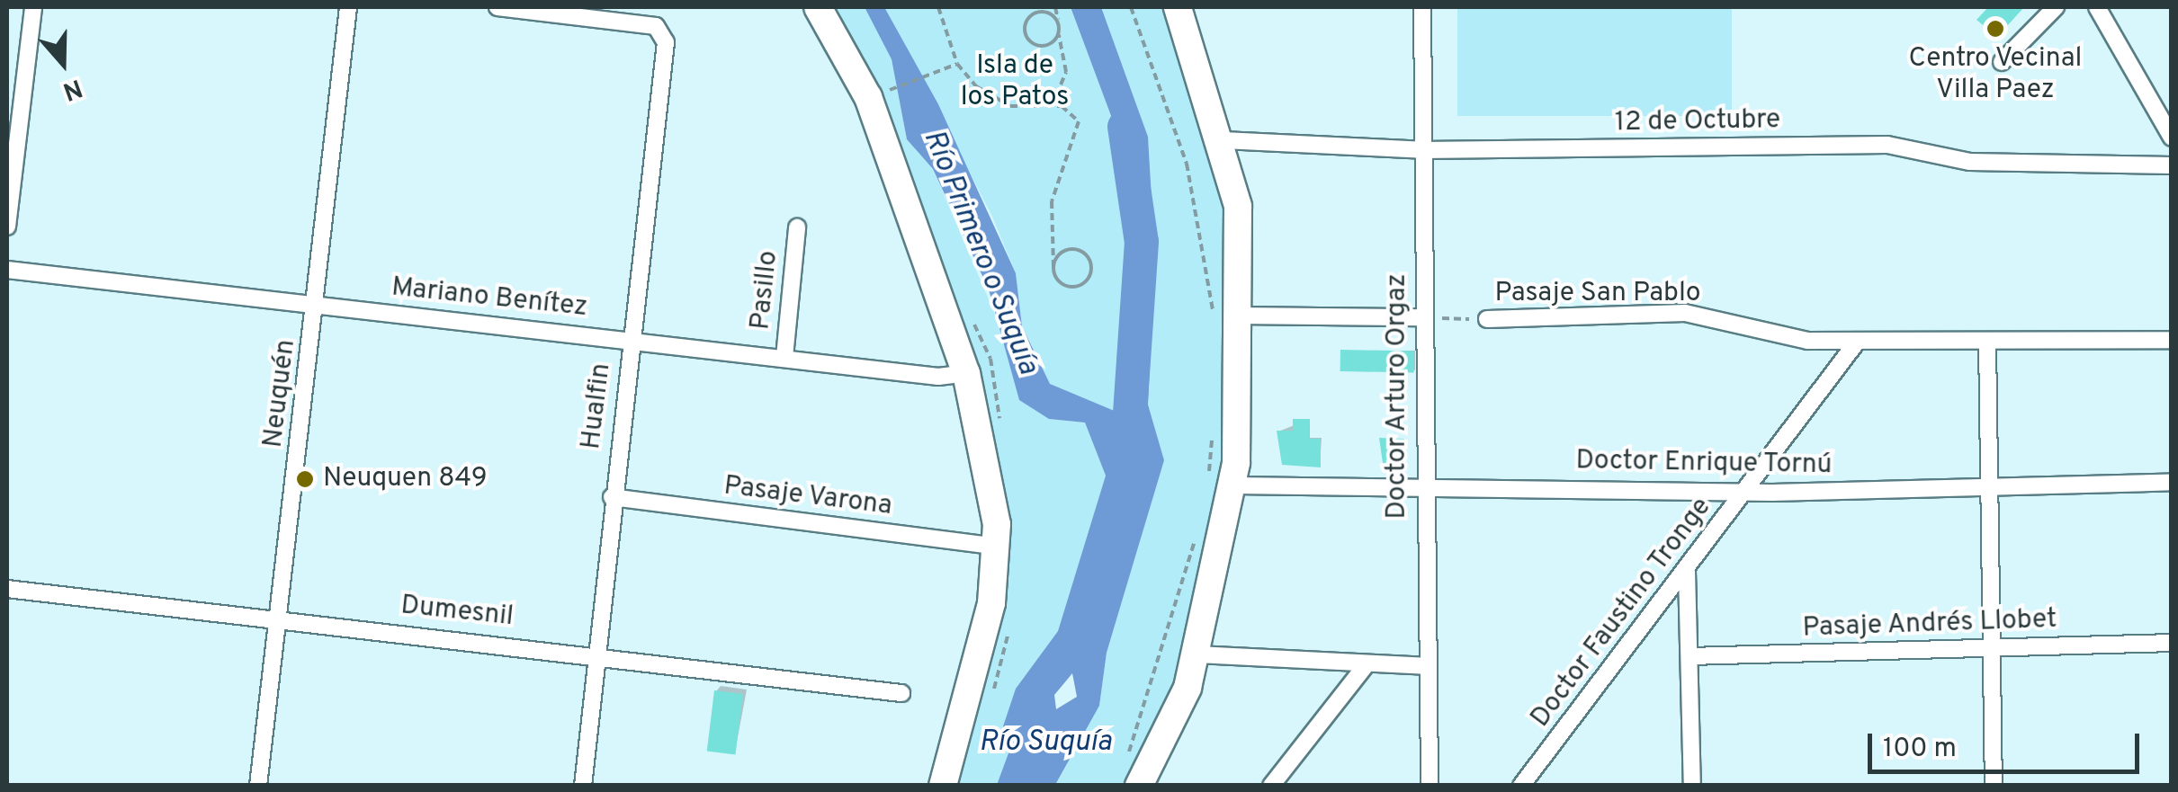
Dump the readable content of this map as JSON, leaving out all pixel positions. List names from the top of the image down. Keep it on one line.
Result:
{"streets":{"street":["12 de Octubre","Pasillo","Pasaje San Pablo","Mariano Benítez","Neuquén","Doctor Arturo Orgaz","Hualfin","Doctor Enrique Tornú","Pasaje Varona","Dumesnil","Doctor Faustino Tronge","Pasaje Andrés Llobet"]},"crossings":[["12 de Octubre","Doctor Arturo Orgaz"],["Pasillo","Mariano Benítez"],["Pasaje San Pablo","Doctor Arturo Orgaz"],["Pasaje San Pablo","Doctor Faustino Tronge"],["Mariano Benítez","Neuquén"],["Mariano Benítez","Hualfin"],["Neuquén","Dumesnil"],["Doctor Arturo Orgaz","Doctor Enrique Tornú"],["Hualfin","Pasaje Varona"],["Hualfin","Dumesnil"],["Doctor Enrique Tornú","Doctor Faustino Tronge"]],"water":["Río Primero o Suquía","Río Suquía"],"parks":["Isla de los Patos"],"places":["Centro Vecinal Villa Paez","Neuquen 849"],"scale_bar":"100 m","north":"bottom"}
